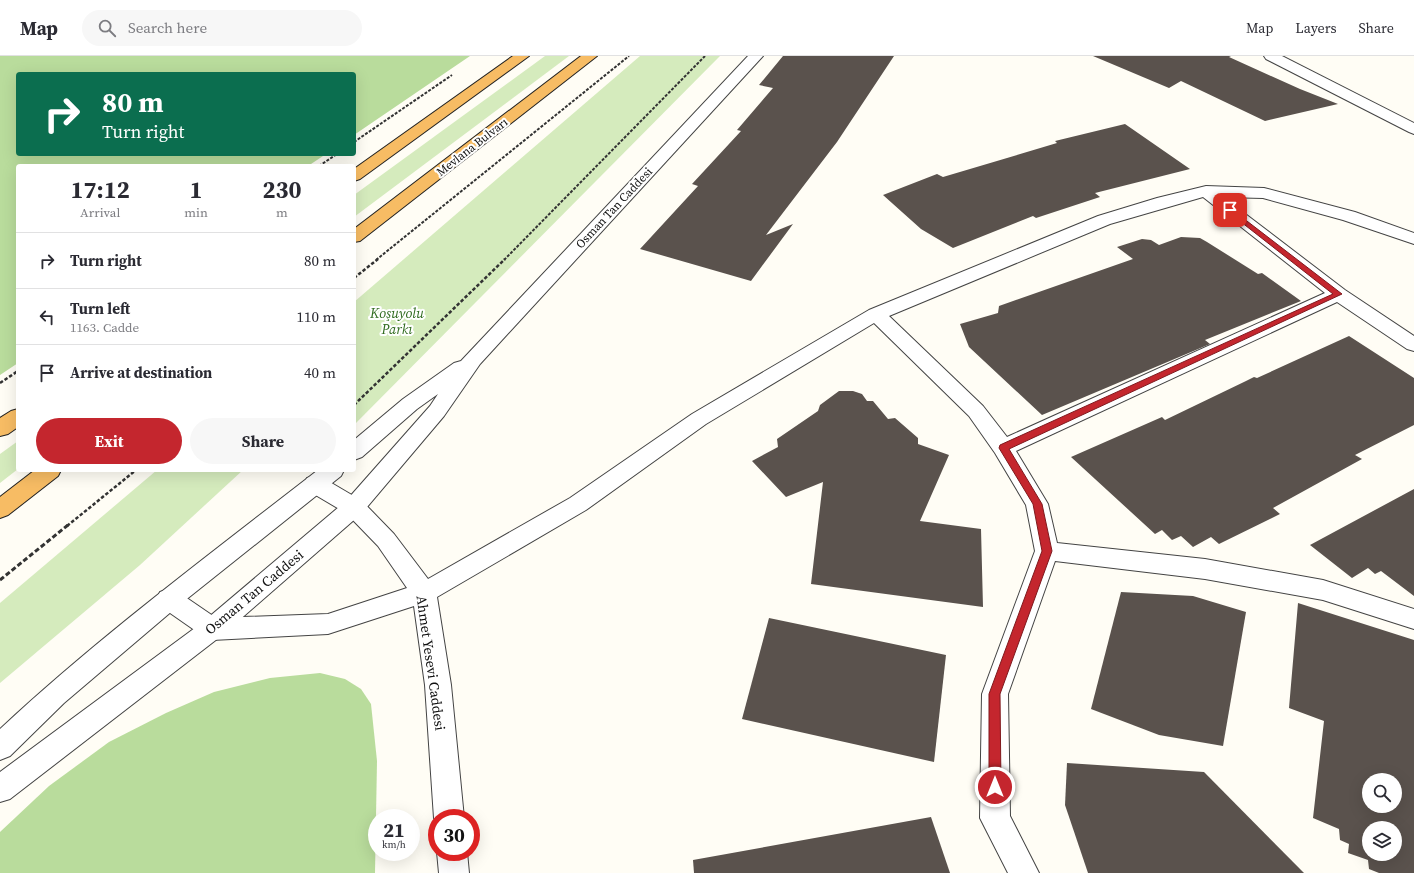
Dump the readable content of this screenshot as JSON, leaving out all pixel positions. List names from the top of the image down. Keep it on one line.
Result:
{"streets":{"highway":["Mevlana Bulvarı"],"street":["Osman Tan Caddesi","Ahmet Yesevi Caddesi"]},"crossings":[["Osman Tan Caddesi","Ahmet Yesevi Caddesi"]],"parks":["Koşuyolu Parkı"],"page":{"header":"Map","search":"Search here","nav":["Map","Layers","Share"],"turn":["80 m","Turn right"],"eta":["17:12","Arrival","1","min","230","m"],"list":[{"name":"Turn right","value":"80 m"},{"name":"Turn left","note":"1163. Cadde","value":"110 m"},{"name":"Arrive at destination","value":"40 m"}],"buttons":["Exit","Share"],"speed":"21 km/h","limit":"30"}}
